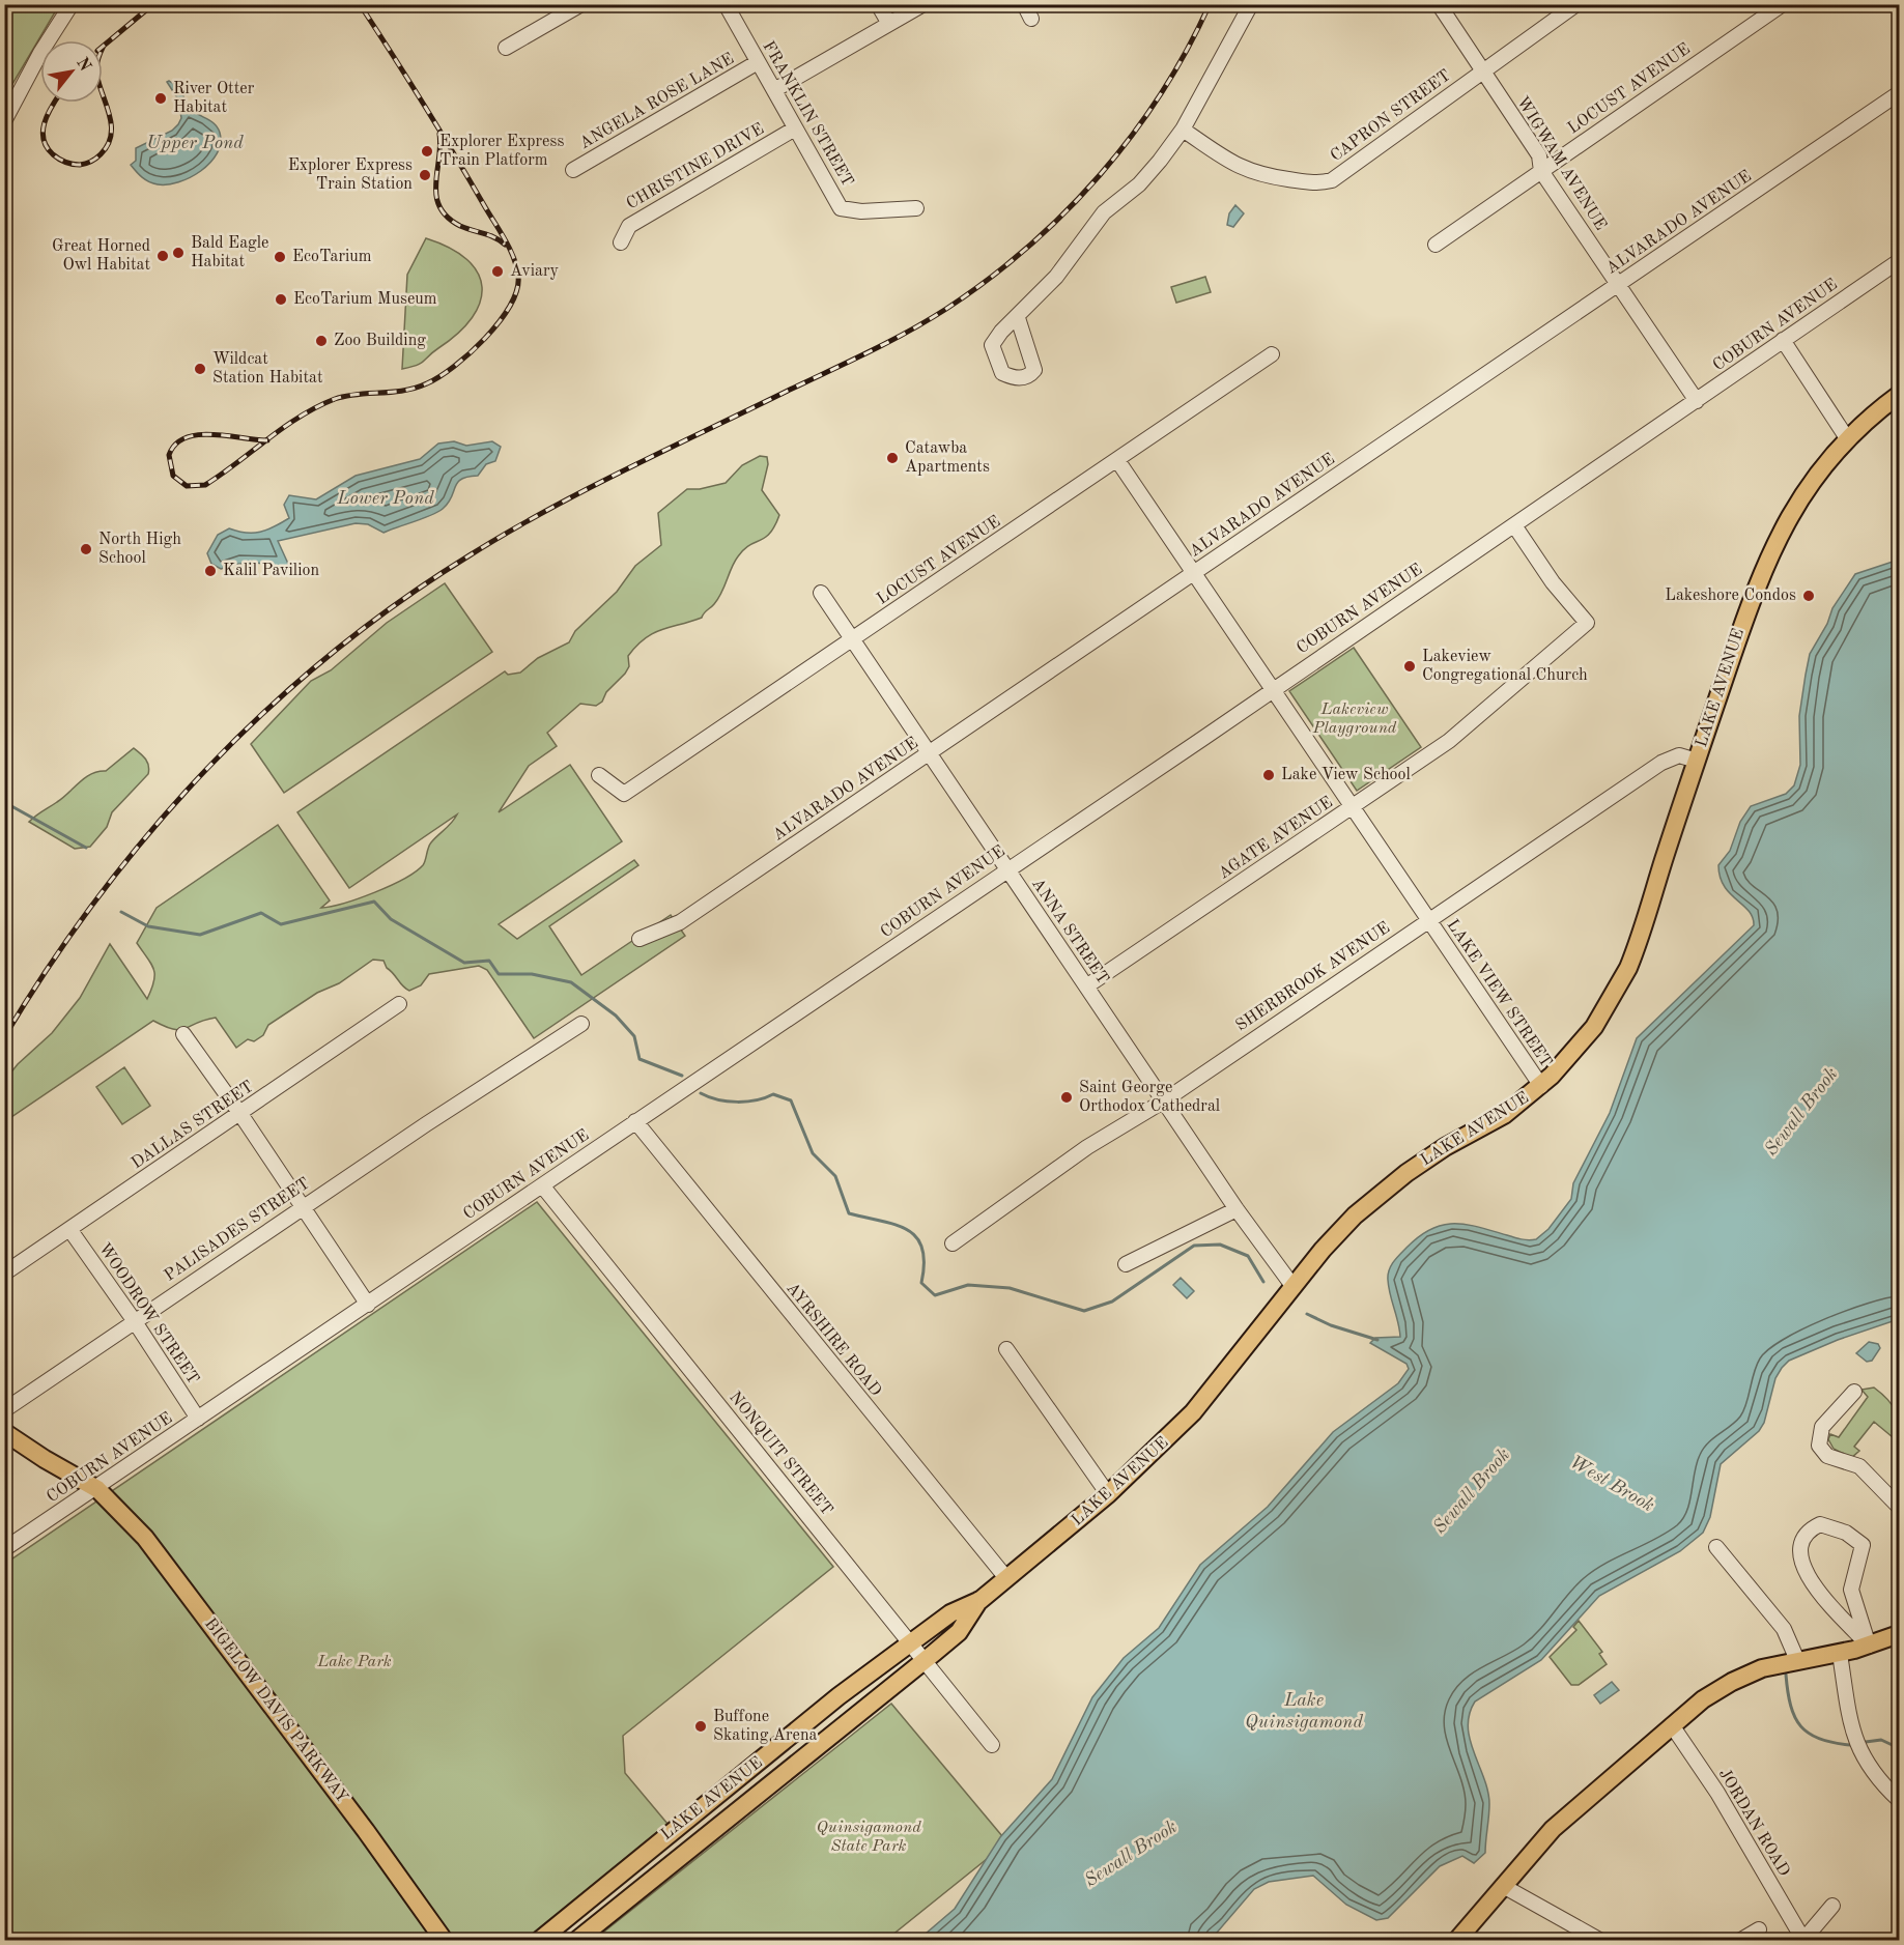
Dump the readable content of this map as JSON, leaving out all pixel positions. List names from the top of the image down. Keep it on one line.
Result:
{"streets":{"main road":["LAKE AVENUE","BIGELOW DAVIS PARKWAY"],"street":["LOCUST AVENUE","ANGELA ROSE LANE","FRANKLIN STREET","CAPRON STREET","WIGWAM AVENUE","CHRISTINE DRIVE","ALVARADO AVENUE","COBURN AVENUE","AGATE AVENUE","ANNA STREET","SHERBROOK AVENUE","LAKE VIEW STREET","DALLAS STREET","PALISADES STREET","WOODROW STREET","AYRSHIRE ROAD","NONQUIT STREET","JORDAN ROAD"]},"crossings":[["LOCUST AVENUE","WIGWAM AVENUE"],["LOCUST AVENUE","ANNA STREET"],["ANGELA ROSE LANE","FRANKLIN STREET"],["FRANKLIN STREET","CHRISTINE DRIVE"],["CAPRON STREET","WIGWAM AVENUE"],["WIGWAM AVENUE","ALVARADO AVENUE"],["WIGWAM AVENUE","COBURN AVENUE"],["ALVARADO AVENUE","ANNA STREET"],["COBURN AVENUE","AGATE AVENUE"],["COBURN AVENUE","ANNA STREET"],["COBURN AVENUE","WOODROW STREET"],["COBURN AVENUE","AYRSHIRE ROAD"],["COBURN AVENUE","NONQUIT STREET"],["COBURN AVENUE","BIGELOW DAVIS PARKWAY"],["LAKE AVENUE","ANNA STREET"],["LAKE AVENUE","SHERBROOK AVENUE"],["LAKE AVENUE","LAKE VIEW STREET"],["LAKE AVENUE","AYRSHIRE ROAD"],["LAKE AVENUE","NONQUIT STREET"],["AGATE AVENUE","ANNA STREET"],["AGATE AVENUE","LAKE VIEW STREET"],["ANNA STREET","SHERBROOK AVENUE"],["SHERBROOK AVENUE","LAKE VIEW STREET"],["DALLAS STREET","WOODROW STREET"],["PALISADES STREET","WOODROW STREET"]],"water":["Upper Pond","Lower Pond","Sewall Brook","West Brook","Lake Quinsigamond"],"parks":["Lakeview Playground","Lake Park","Quinsigamond State Park"],"places":["River Otter Habitat","Explorer Express Train Platform","Explorer Express Train Station","Bald Eagle Habitat","Great Horned Owl Habitat","EcoTarium","Aviary","EcoTarium Museum","Zoo Building","Wildcat Station Habitat","Catawba Apartments","North High School","Kalil Pavilion","Lakeshore Condos","Lakeview Congregational Church","Lake View School","Saint George Orthodox Cathedral","Buffone Skating Arena"],"north":"top right"}
